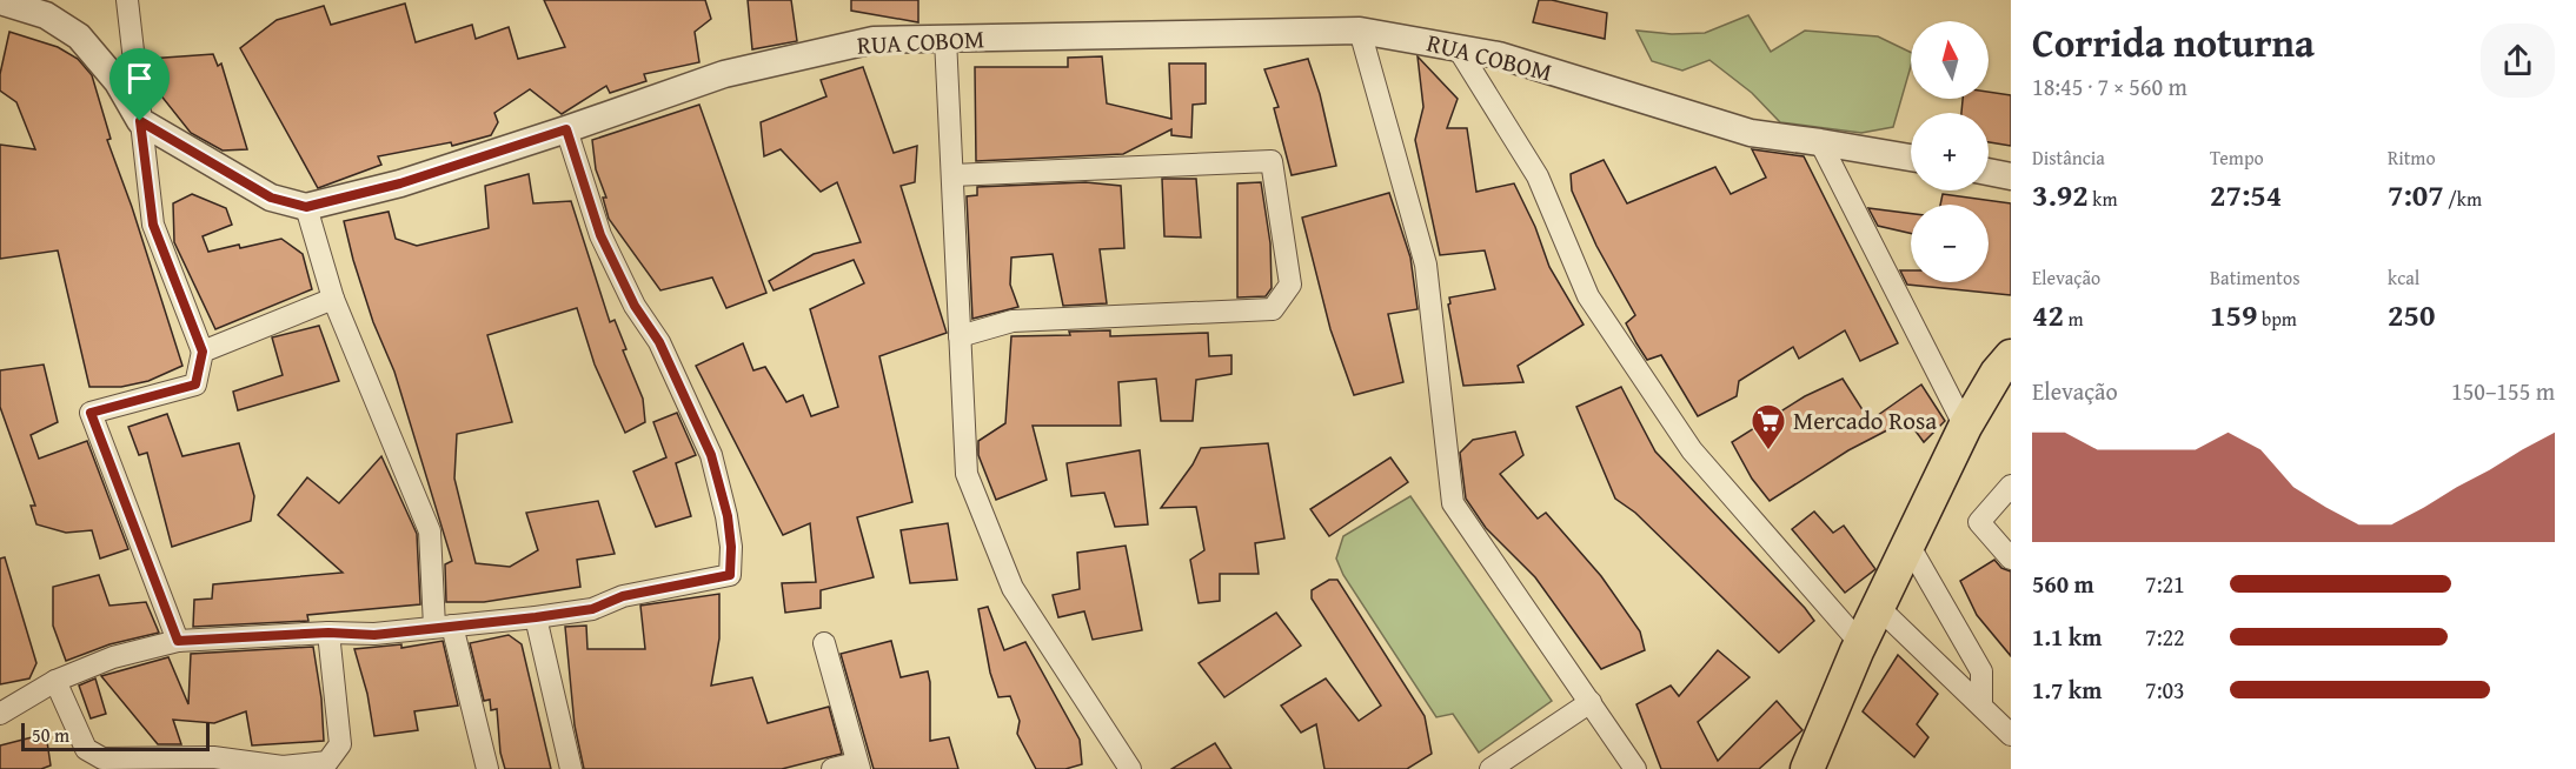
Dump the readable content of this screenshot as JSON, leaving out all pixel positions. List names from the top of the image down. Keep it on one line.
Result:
{"streets":{"street":["RUA COBOM"]},"places":{"supermarket":["Mercado Rosa"]},"scale_bar":"50 m","north":"top","page":{"heading":["Corrida noturna","18:45 · 7 × 560 m"],"map_buttons":["+","−"],"stats":[["Distância","3.92 km"],["Tempo","27:54"],["Ritmo","7:07 /km"],["Elevação","42 m"],["Batimentos","159 bpm"],["kcal","250"]],"chart":["Elevação","150–155 m"],"list":[{"name":"560 m","note":"7:21"},{"name":"1.1 km","note":"7:22"},{"name":"1.7 km","note":"7:03"}],"scale":"50 m"}}
